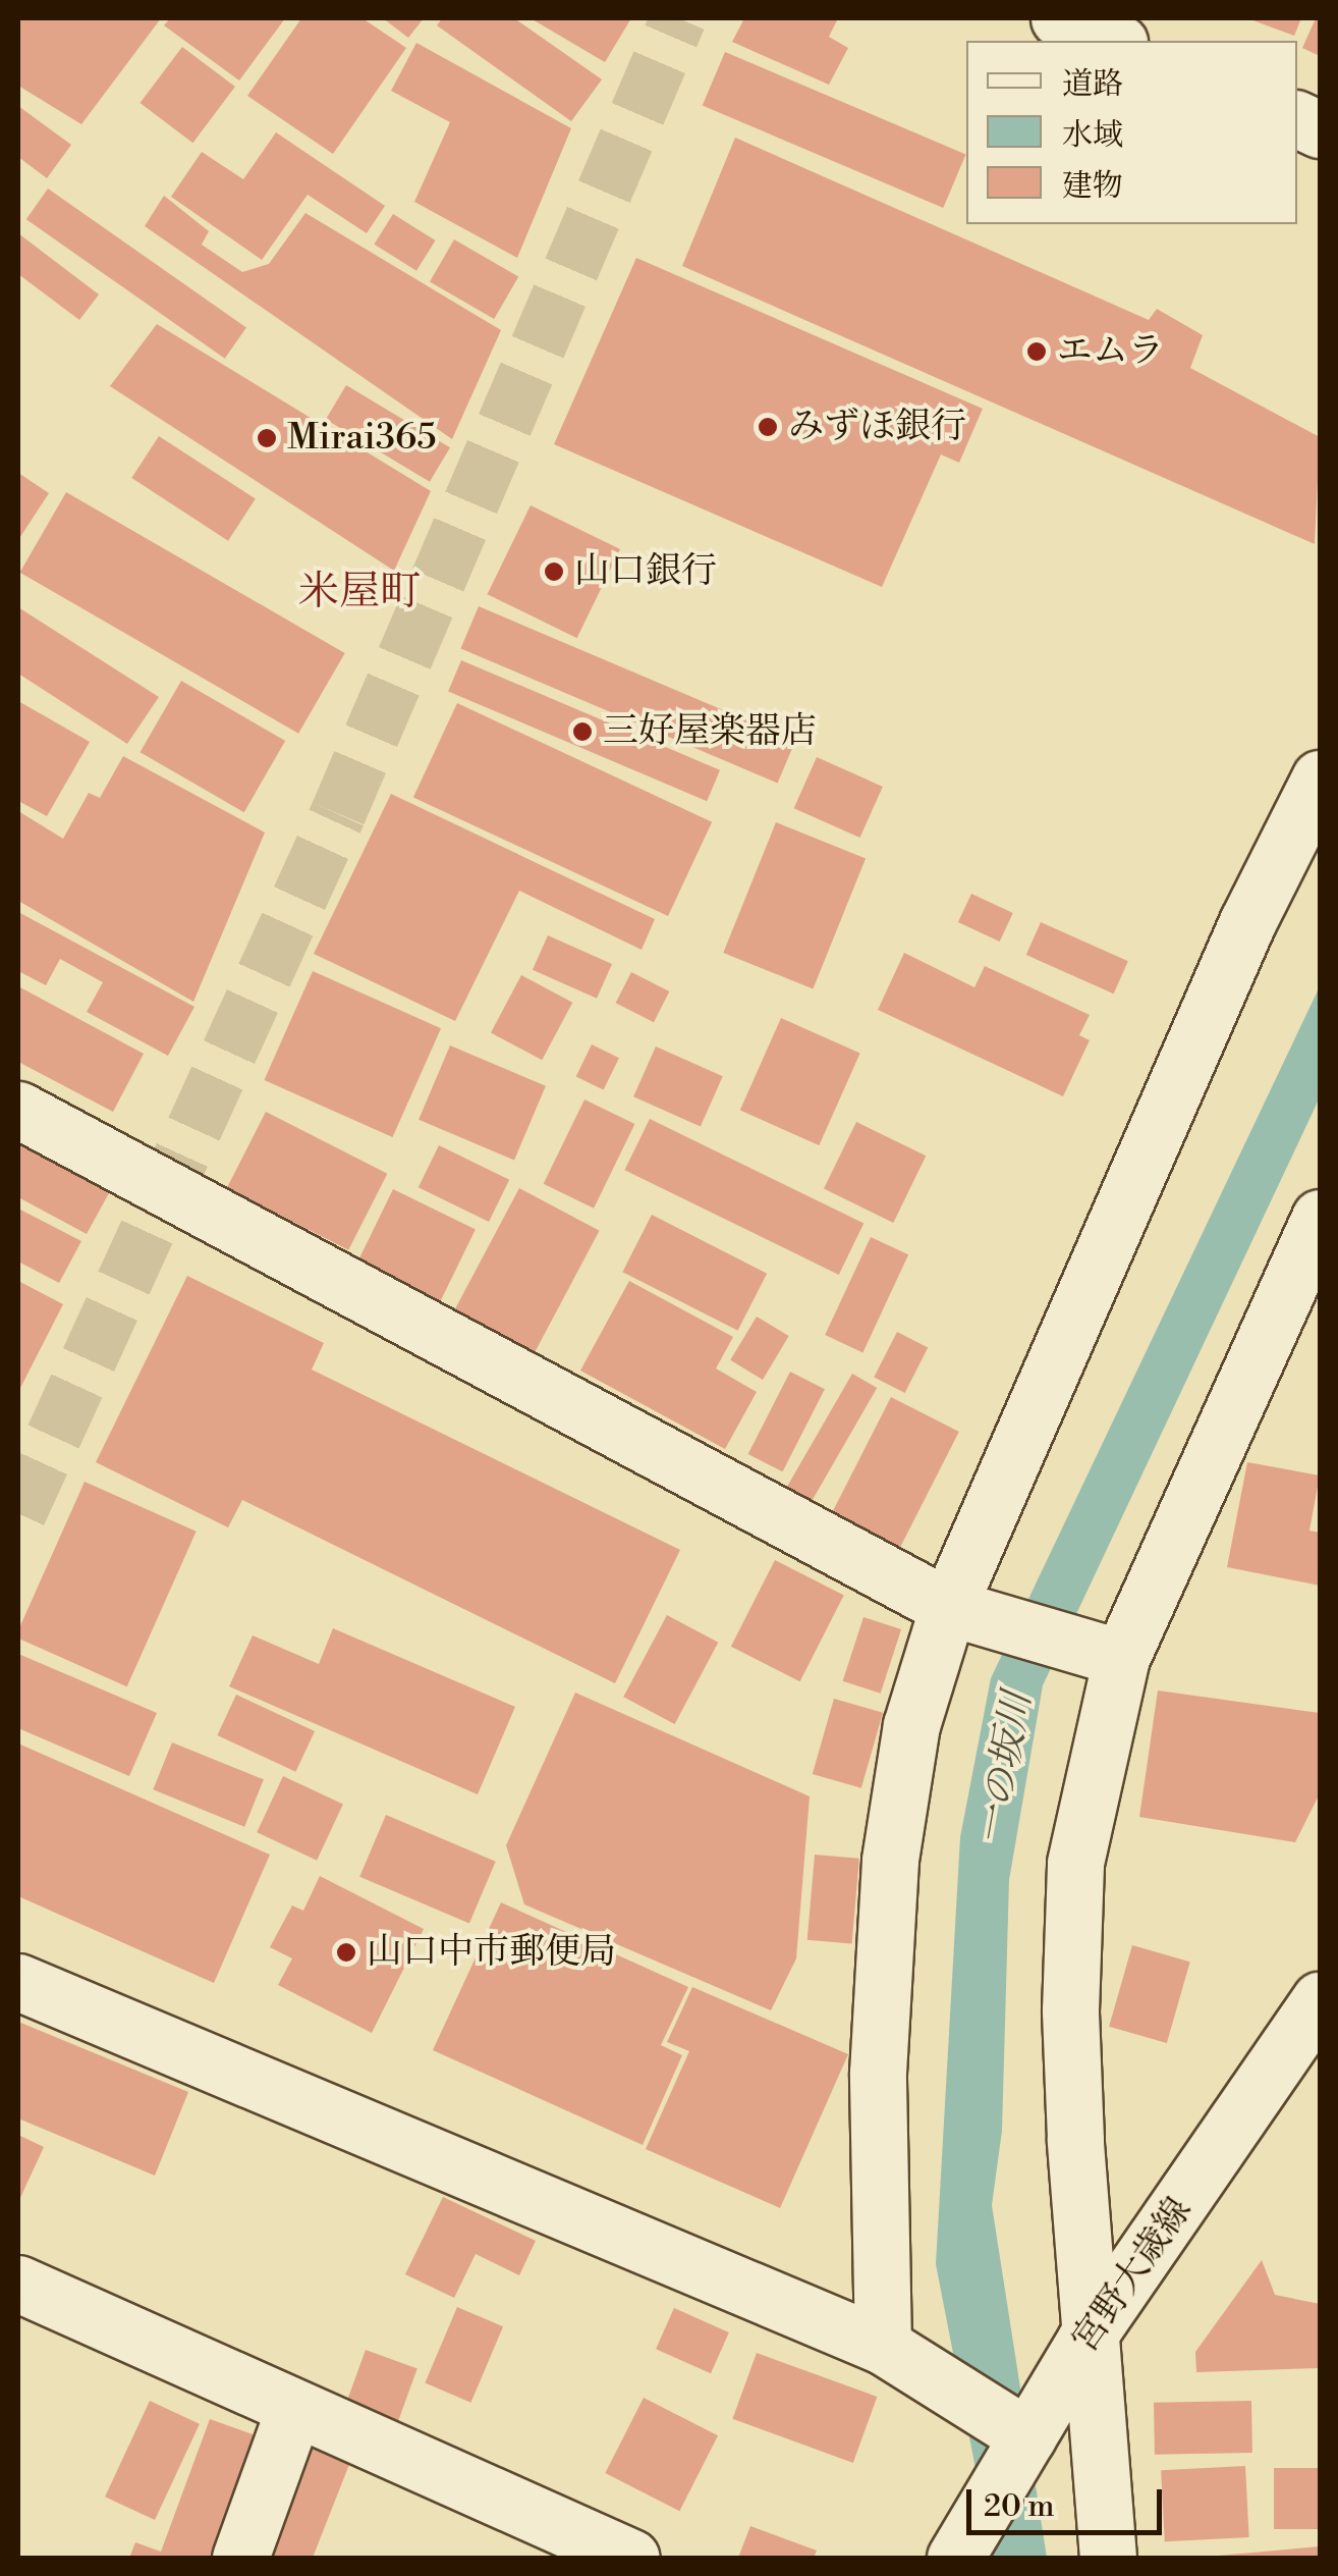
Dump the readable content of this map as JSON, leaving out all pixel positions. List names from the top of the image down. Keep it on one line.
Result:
{"streets":{"street":["宮野大歳線"]},"districts":["米屋町"],"water":["一の坂川"],"places":["エムラ","みずほ銀行","Mirai365","山口銀行","三好屋楽器店","山口中市郵便局"],"legend":["道路","水域","建物"],"scale_bar":"20 m"}
